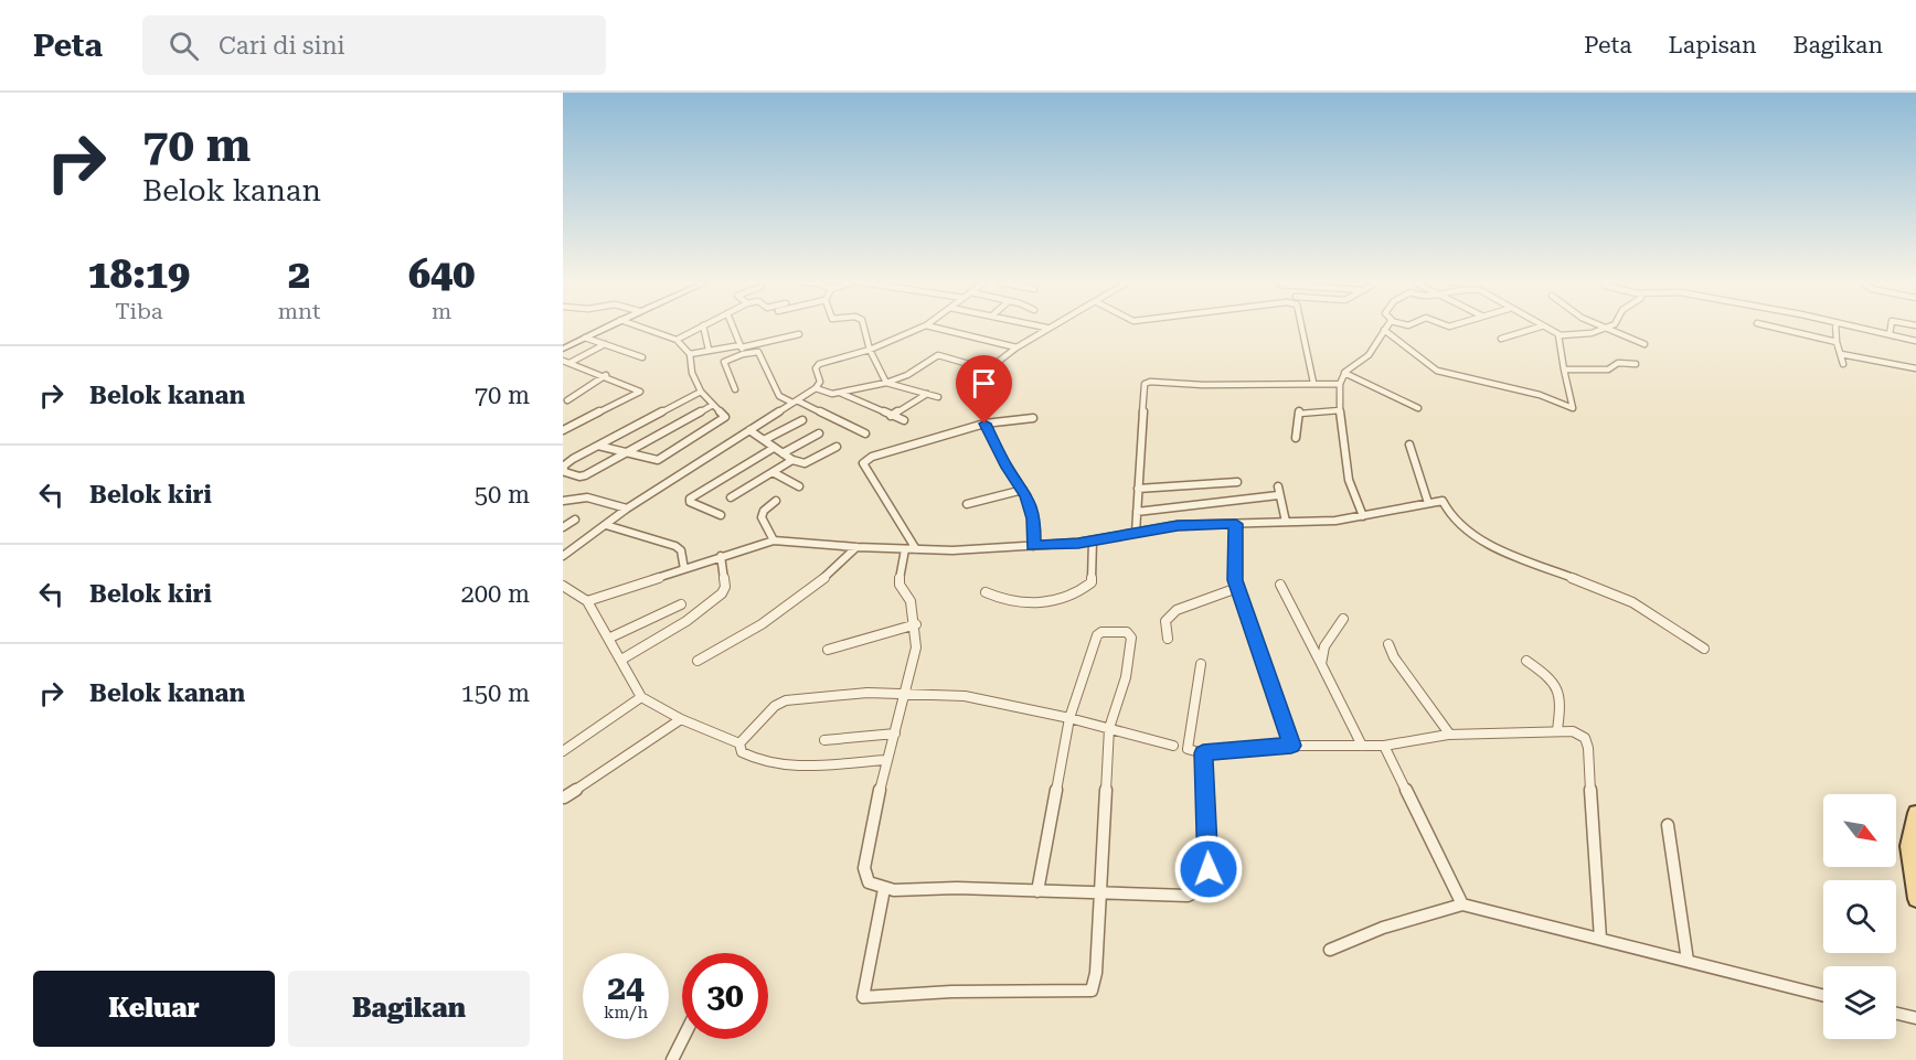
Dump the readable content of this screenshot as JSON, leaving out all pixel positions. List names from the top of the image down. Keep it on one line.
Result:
{"north":"bottom right","page":{"header":"Peta","search":"Cari di sini","nav":["Peta","Lapisan","Bagikan"],"turn":["70 m","Belok kanan"],"eta":["18:19","Tiba","2","mnt","640","m"],"list":[{"name":"Belok kanan","value":"70 m"},{"name":"Belok kiri","value":"50 m"},{"name":"Belok kiri","value":"200 m"},{"name":"Belok kanan","value":"150 m"}],"speed":"24 km/h","limit":"30","buttons":["Keluar","Bagikan"]}}
